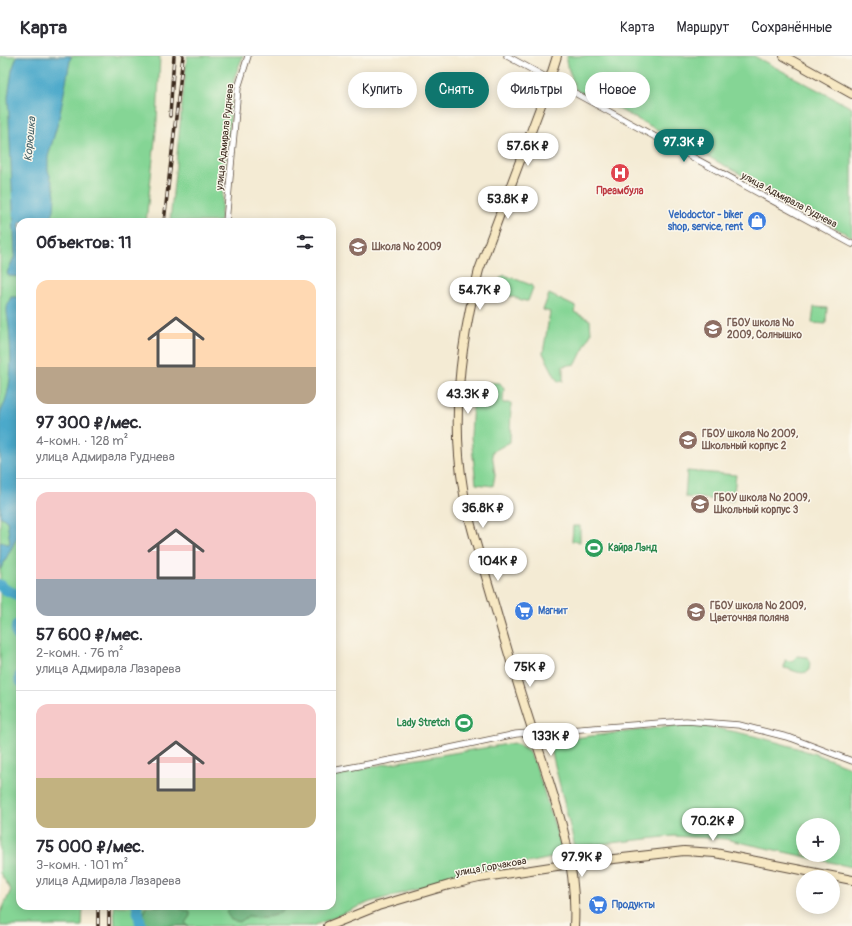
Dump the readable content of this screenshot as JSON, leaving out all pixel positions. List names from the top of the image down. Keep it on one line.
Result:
{"streets":{"street":["улица Адмирала Руднева","улица Горчакова"]},"water":["Корюшка"],"places":{"hospital":["Преамбула"],"shop":["Velodoctor - biker shop, service, rent"],"school or university":["Школа № 2009","ГБОУ школа № 2009, Солнышко","ГБОУ школа № 2009, Школьный корпус 2","ГБОУ школа № 2009, Школьный корпус 3","ГБОУ школа № 2009, Цветочная поляна"],"sports":["Кайра Лэнд","Lady Stretch"],"supermarket":["Магнит","Продукты"]},"page":{"header":"Карта","nav":["Карта","Маршрут","Сохранённые"],"chip":["Купить","Снять","Фильтры","Новое"],"price":["97.3K ₽","57.6K ₽","53.8K ₽","54.7K ₽","43.3K ₽","36.8K ₽","104K ₽","75K ₽","133K ₽","70.2K ₽","97.9K ₽"],"heading":"Объектов: 11","list":[{"name":"97 300 ₽/мес.","note":"4-комн. · 128 m² · улица Адмирала Руднева"},{"name":"57 600 ₽/мес.","note":"2-комн. · 76 m² · улица Адмирала Лазарева"},{"name":"75 000 ₽/мес.","note":"3-комн. · 101 m² · улица Адмирала Лазарева"}],"map_buttons":["+","−"]}}
